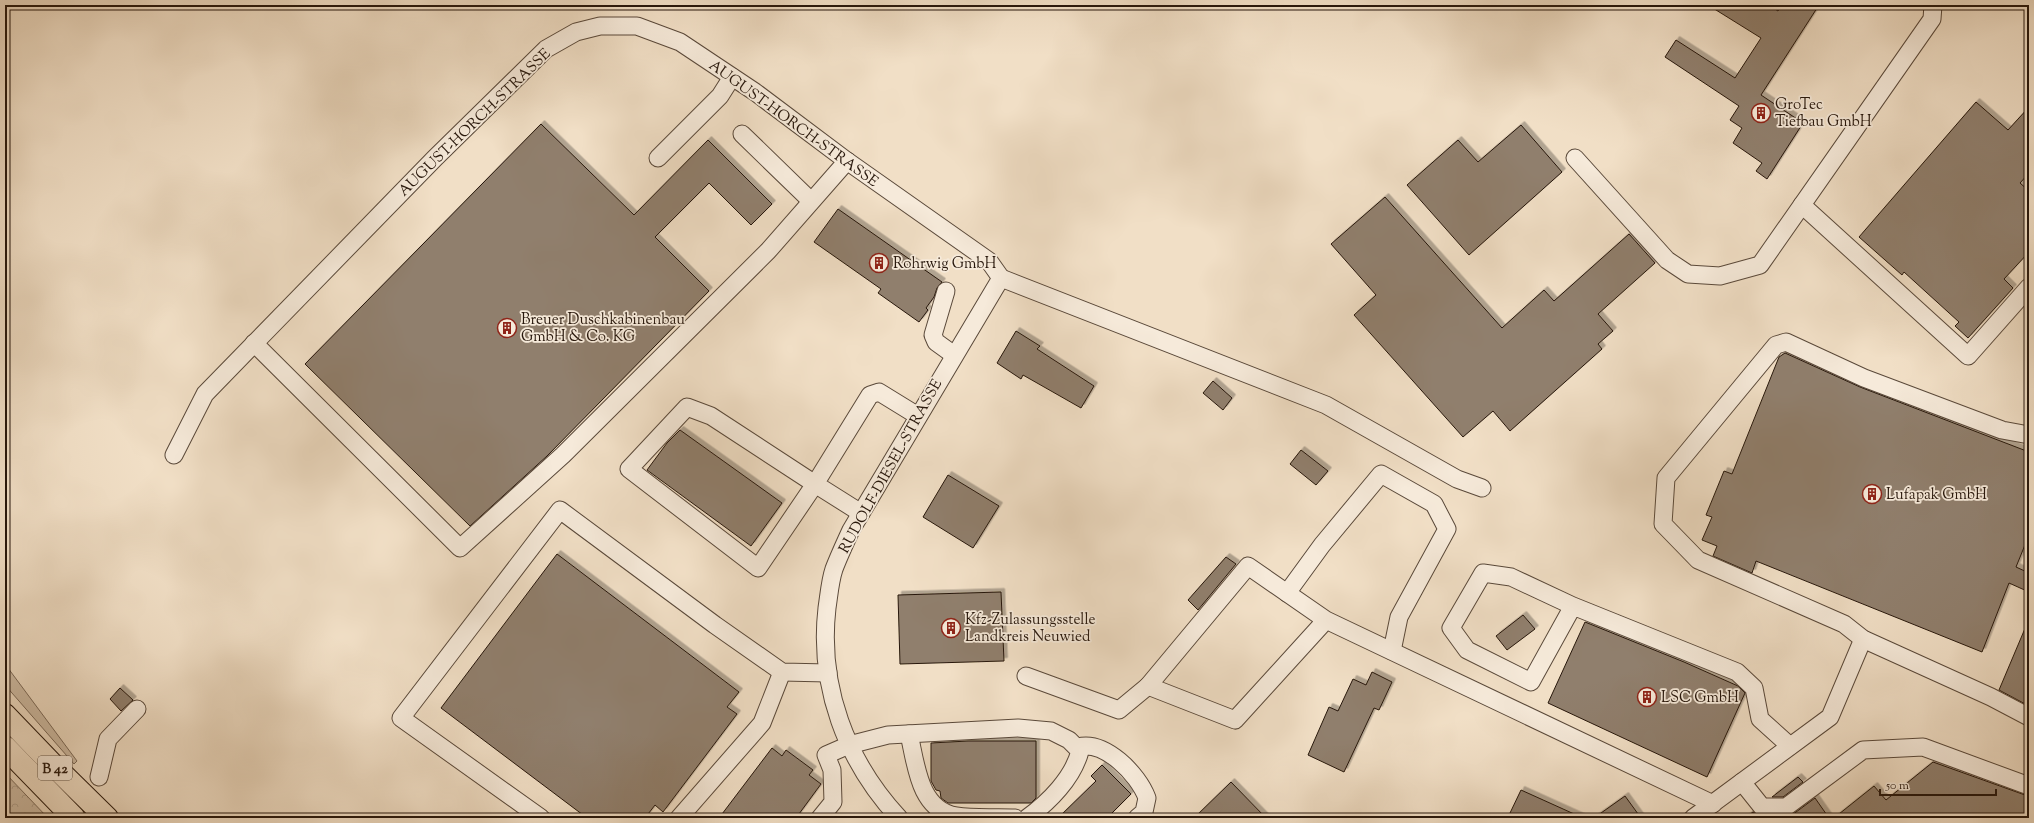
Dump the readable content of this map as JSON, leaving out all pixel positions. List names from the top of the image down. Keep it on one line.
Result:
{"streets":{"highway":["B 42"],"street":["AUGUST-HORCH-STRASSE","RUDOLF-DIESEL-STRASSE"]},"crossings":[["AUGUST-HORCH-STRASSE","RUDOLF-DIESEL-STRASSE"]],"places":{"building":["GroTec Tiefbau GmbH","Rohrwig GmbH","Breuer Duschkabinenbau GmbH & Co. KG","Lufapak GmbH","Kfz-Zulassungsstelle Landkreis Neuwied","LSC GmbH"]},"scale_bar":"50 m"}
